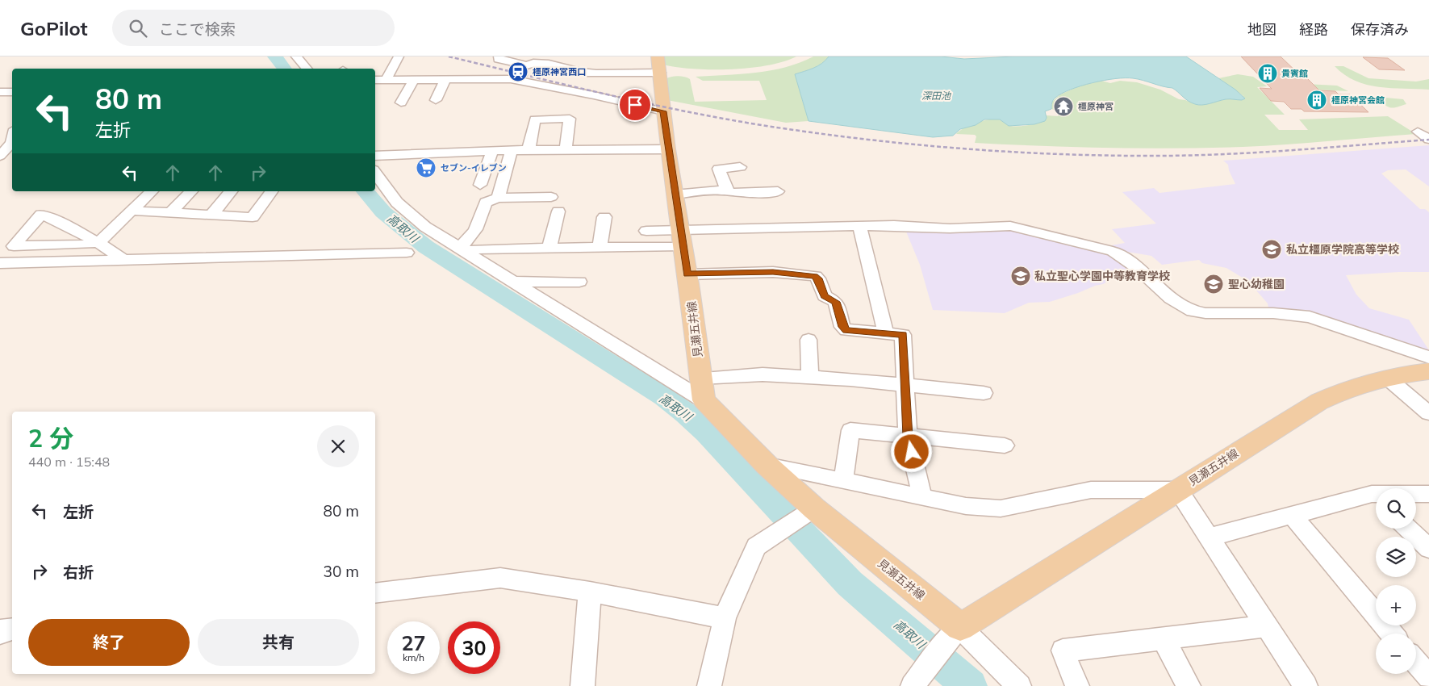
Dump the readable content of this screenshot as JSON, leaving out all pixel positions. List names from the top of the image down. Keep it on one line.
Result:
{"streets":{"main road":["見瀬五井線"]},"water":["深田池","高取川"],"places":{"station":["橿原神宮西口"],"building":["貴賓館","橿原神宮会館"],"temple":["橿原神宮"],"supermarket":["セブン-イレブン"],"school or university":["私立橿原学院高等学校","私立聖心学園中等教育学校","聖心幼稚園"]},"page":{"header":"GoPilot","search":"ここで検索","nav":["地図","経路","保存済み"],"turn":["80 m","左折"],"heading":["2 分","440 m · 15:48"],"list":[{"name":"左折","value":"80 m"},{"name":"右折","value":"30 m"}],"map_buttons":["+","−"],"buttons":["終了","共有"],"speed":"27 km/h","limit":"30"}}
